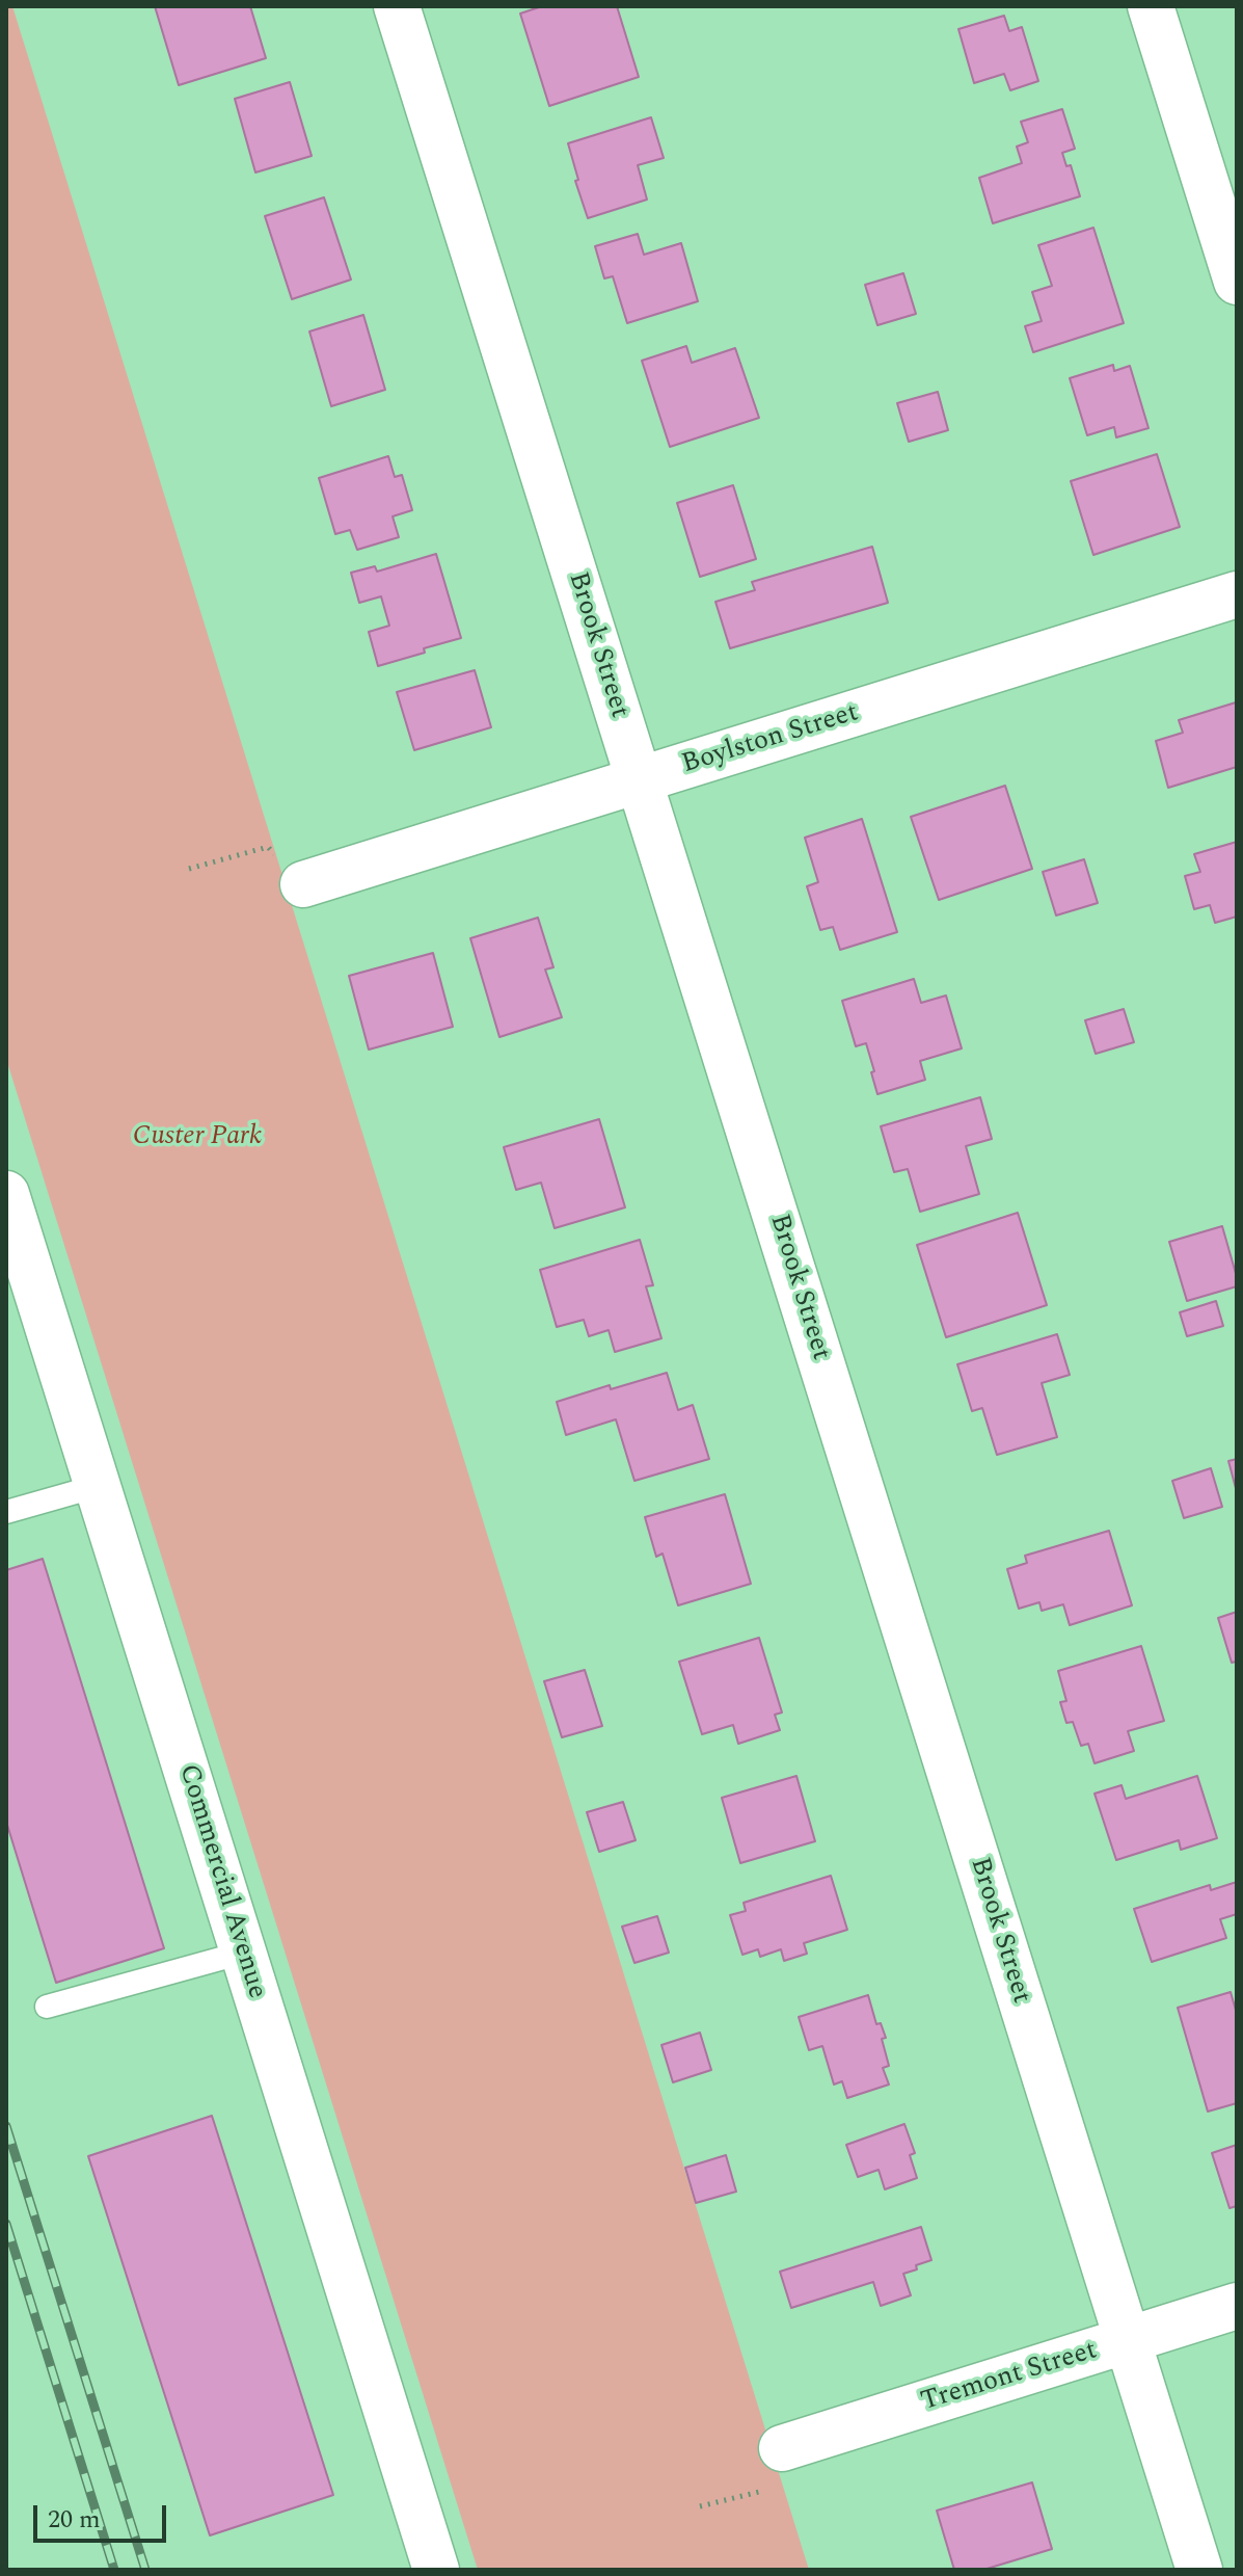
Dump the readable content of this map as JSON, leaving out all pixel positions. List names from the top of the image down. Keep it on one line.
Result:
{"streets":{"street":["Brook Street","Boylston Street","Commercial Avenue","Tremont Street"]},"crossings":[["Brook Street","Boylston Street"],["Brook Street","Tremont Street"]],"parks":["Custer Park"],"scale_bar":"20 m"}
